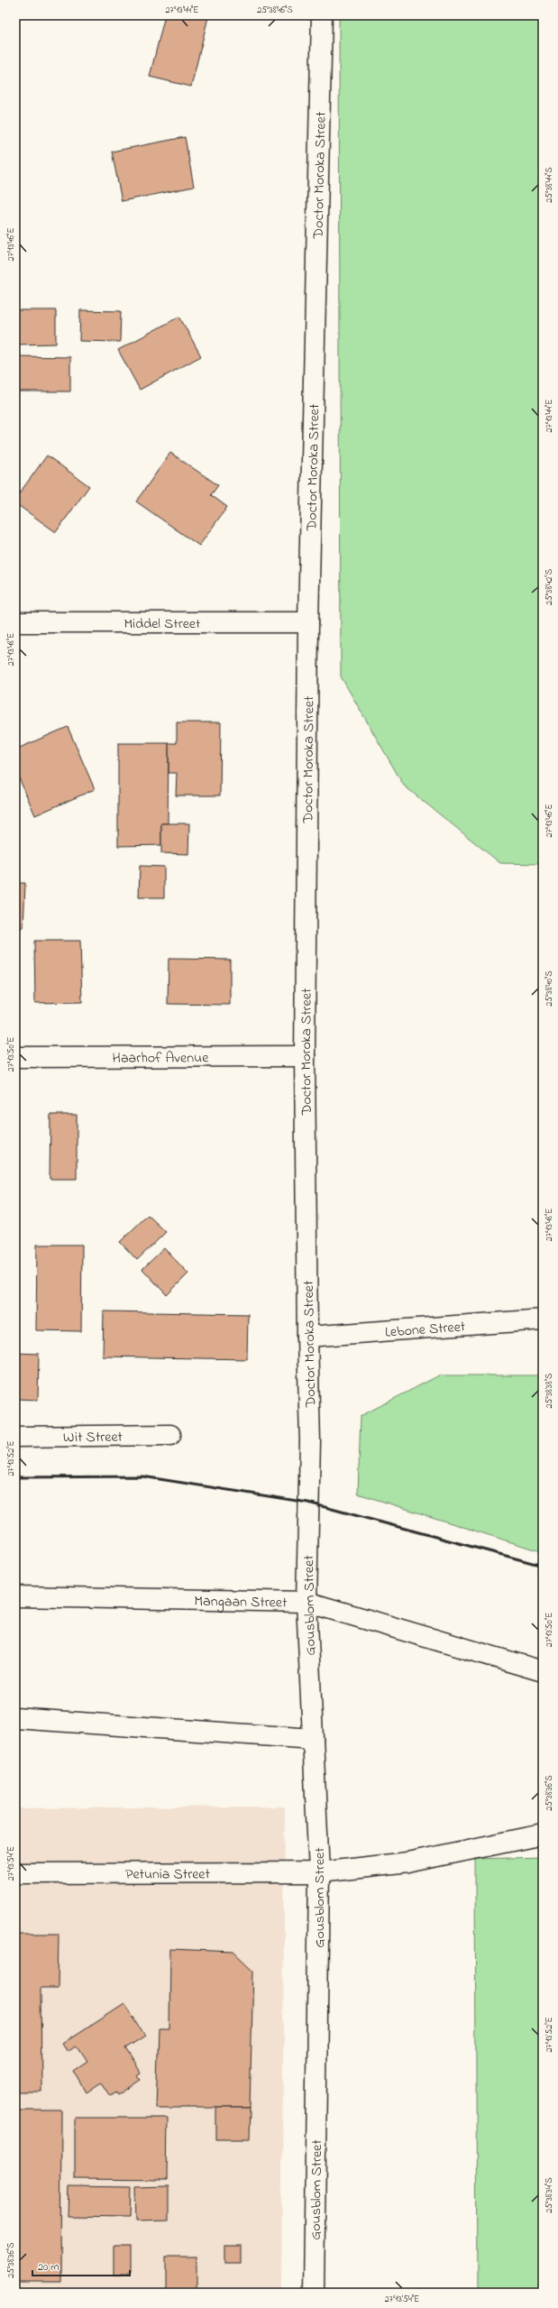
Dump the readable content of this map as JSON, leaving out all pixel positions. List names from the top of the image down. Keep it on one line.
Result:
{"streets":{"street":["Doctor Moroka Street","Middel Street","Haarhof Avenue","Lebone Street","Wit Street","Mangaan Street","Gousblom Street","Petunia Street"]},"crossings":[["Doctor Moroka Street","Middel Street"],["Doctor Moroka Street","Haarhof Avenue"],["Doctor Moroka Street","Lebone Street"],["Doctor Moroka Street","Gousblom Street"],["Mangaan Street","Gousblom Street"],["Gousblom Street","Petunia Street"]],"scale_bar":"20 m","coordinates":["27°13'44\"E","25°38'46\"S","25°38'44\"S","27°13'46\"E","25°38'42\"S","27°13'48\"E","25°38'40\"S","27°13'50\"E","25°38'38\"S","27°13'52\"E","25°38'36\"S","27°13'54\"E","25°38'34\"S"]}
